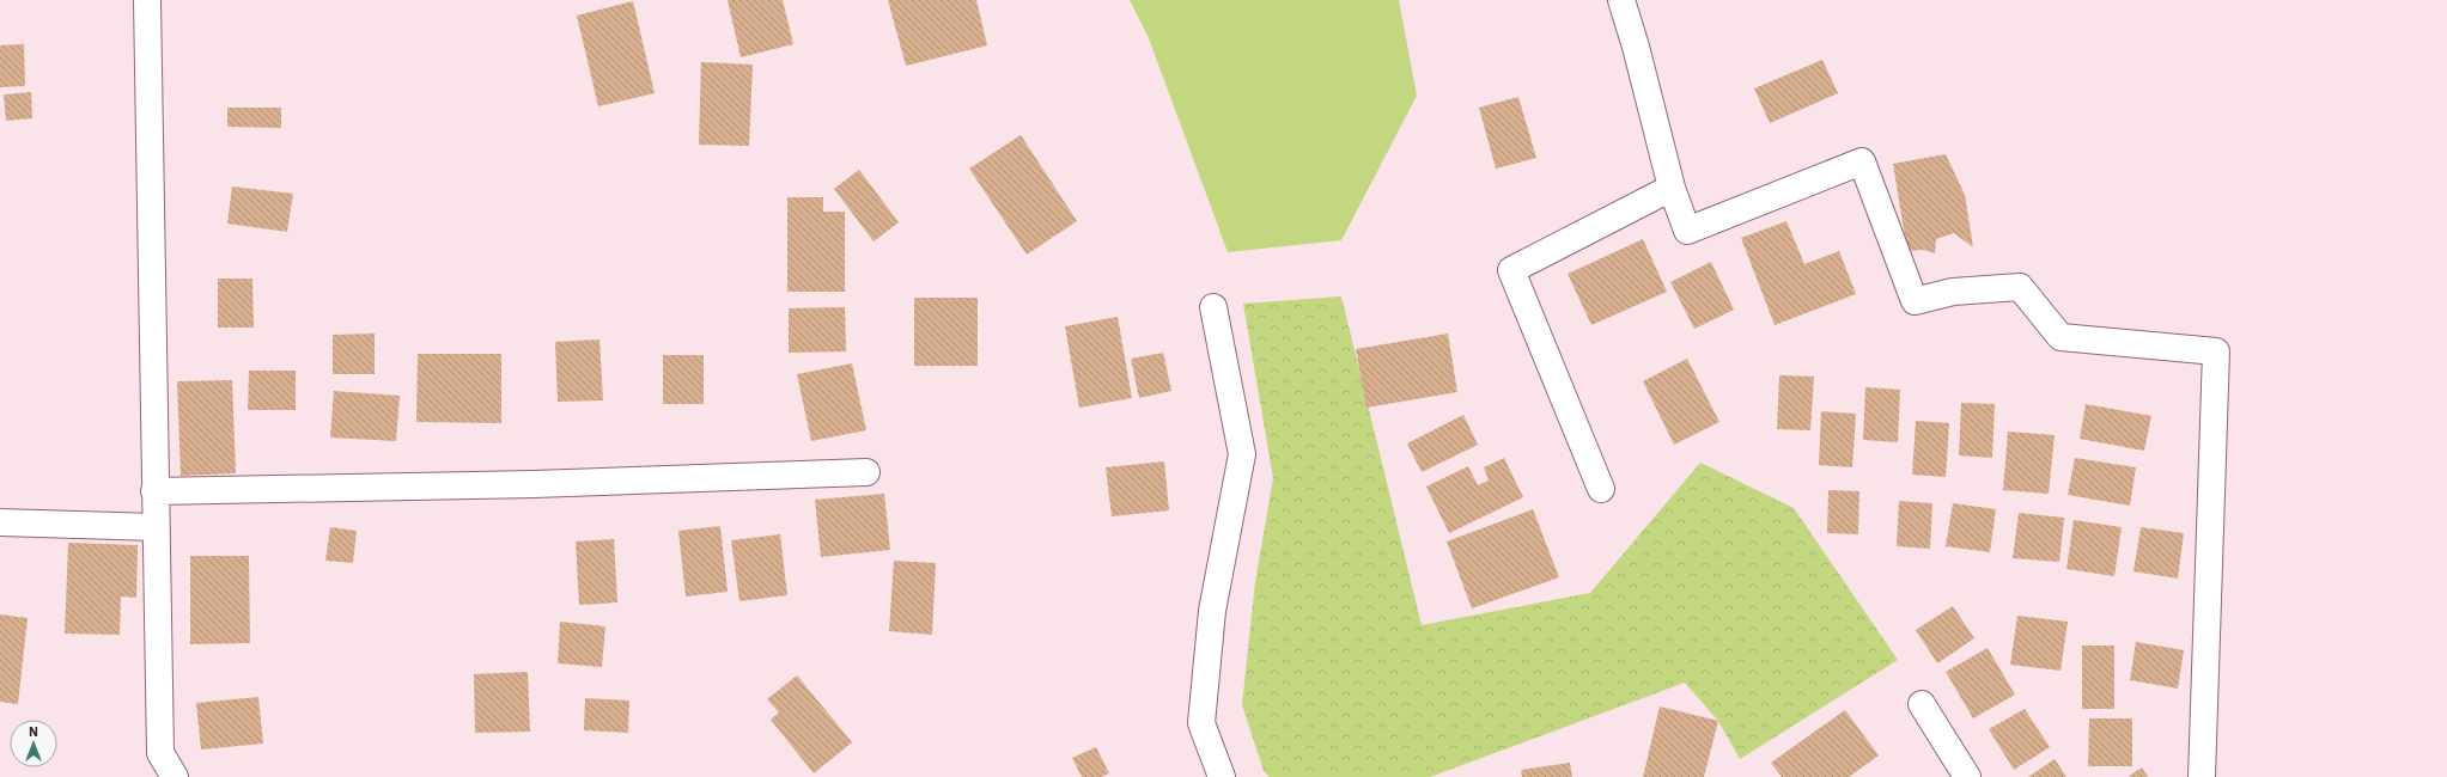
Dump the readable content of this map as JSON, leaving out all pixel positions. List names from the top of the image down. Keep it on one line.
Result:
{"north":"top"}
